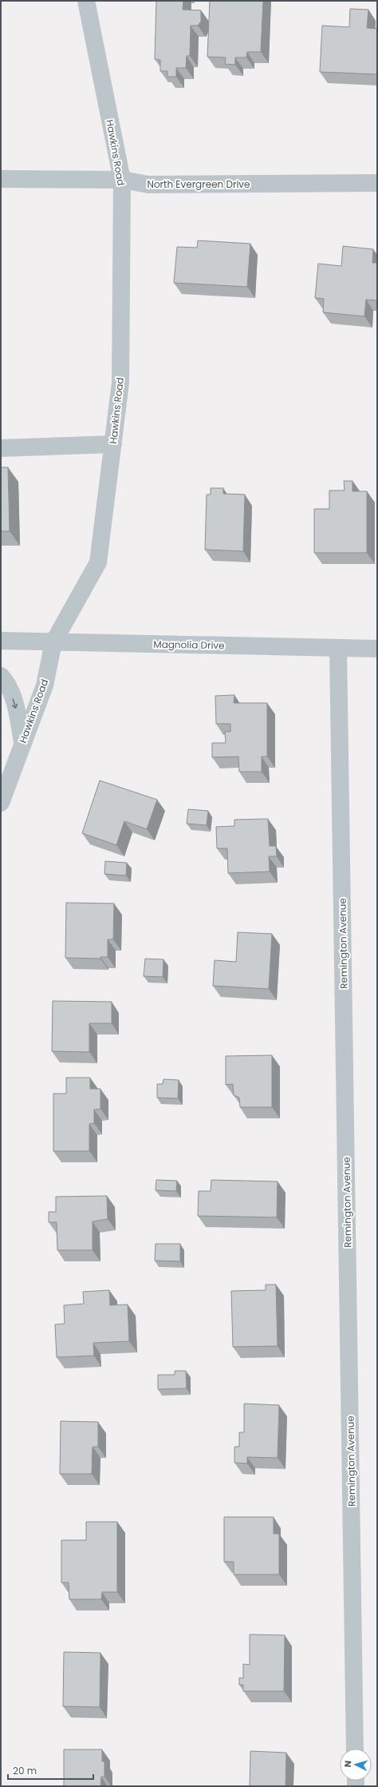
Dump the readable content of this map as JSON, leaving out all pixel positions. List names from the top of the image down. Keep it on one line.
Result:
{"streets":{"street":["Hawkins Road","North Evergreen Drive","Magnolia Drive","Remington Avenue"]},"crossings":[["Hawkins Road","North Evergreen Drive"],["Hawkins Road","Magnolia Drive"],["Magnolia Drive","Remington Avenue"]],"scale_bar":"20 m","north":"left"}
